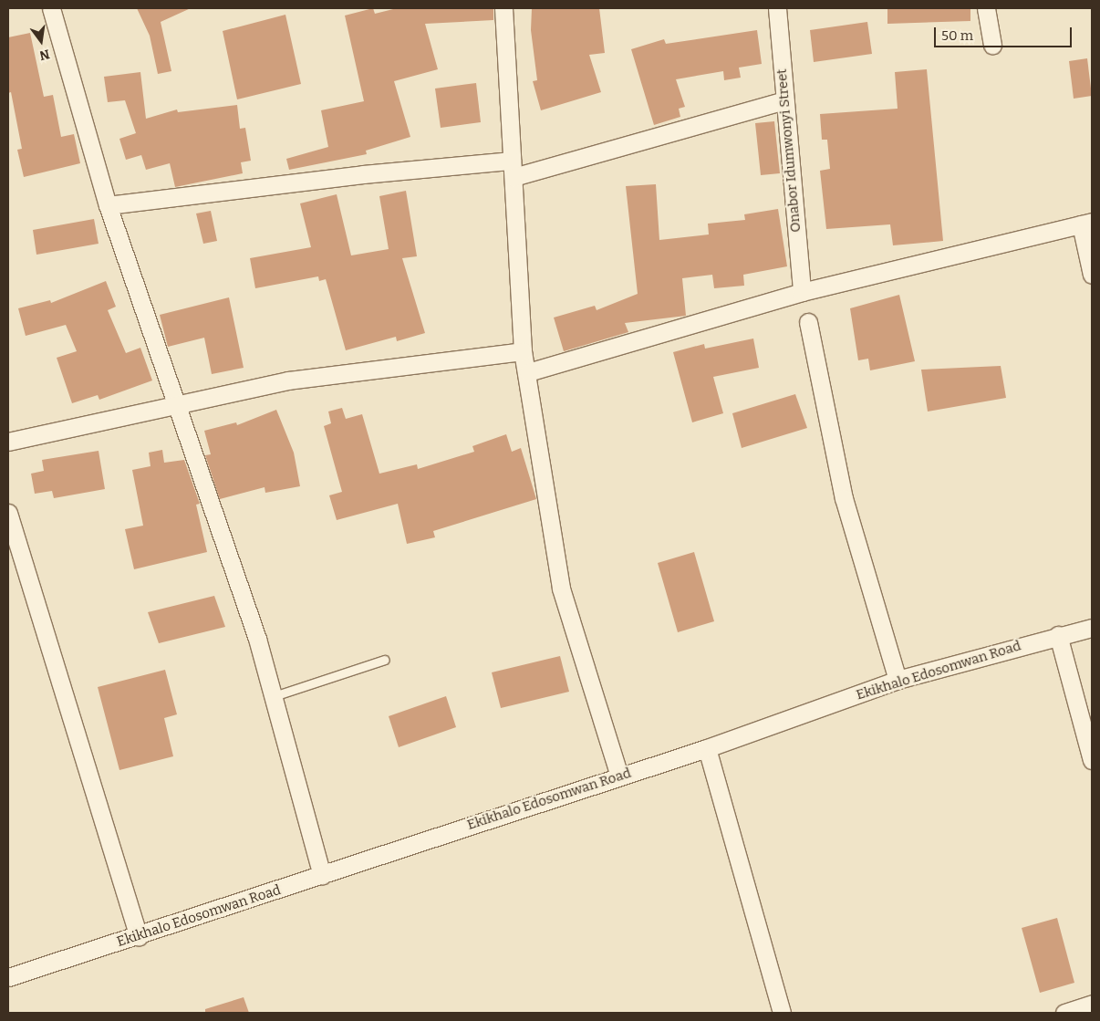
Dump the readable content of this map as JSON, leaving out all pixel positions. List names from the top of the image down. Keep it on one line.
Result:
{"streets":{"street":["Onabor Idumwonyi Street","Ekikhalo Edosomwan Road"]},"scale_bar":"50 m","north":"bottom"}
